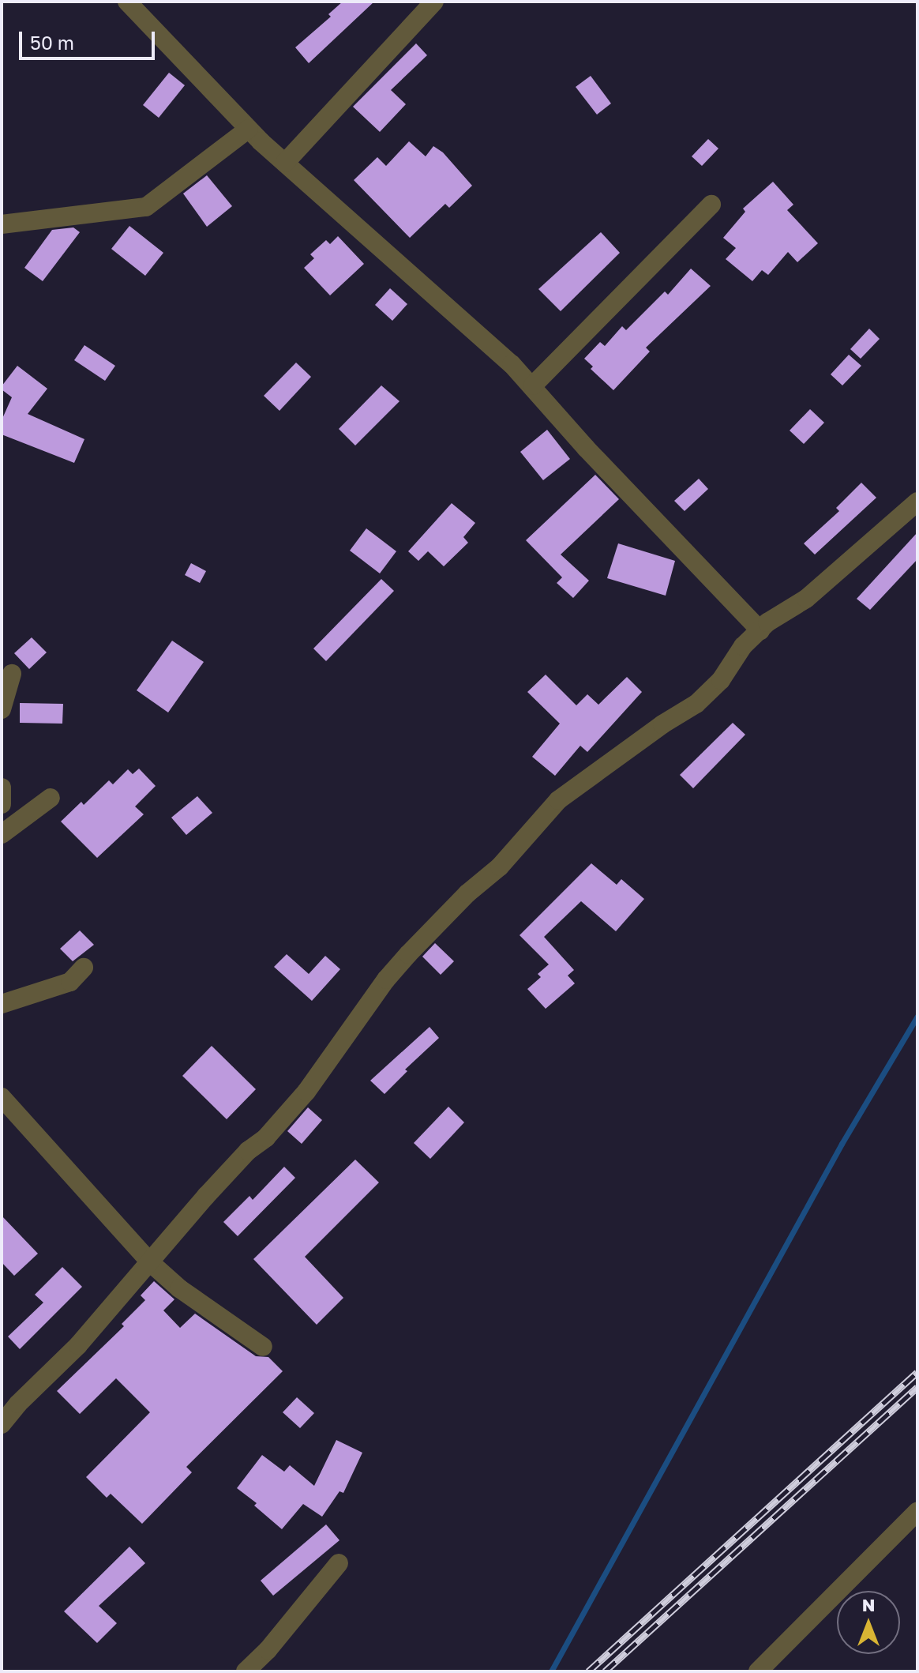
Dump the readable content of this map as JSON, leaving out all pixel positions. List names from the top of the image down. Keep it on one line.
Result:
{"scale_bar":"50 m","north":"top"}
